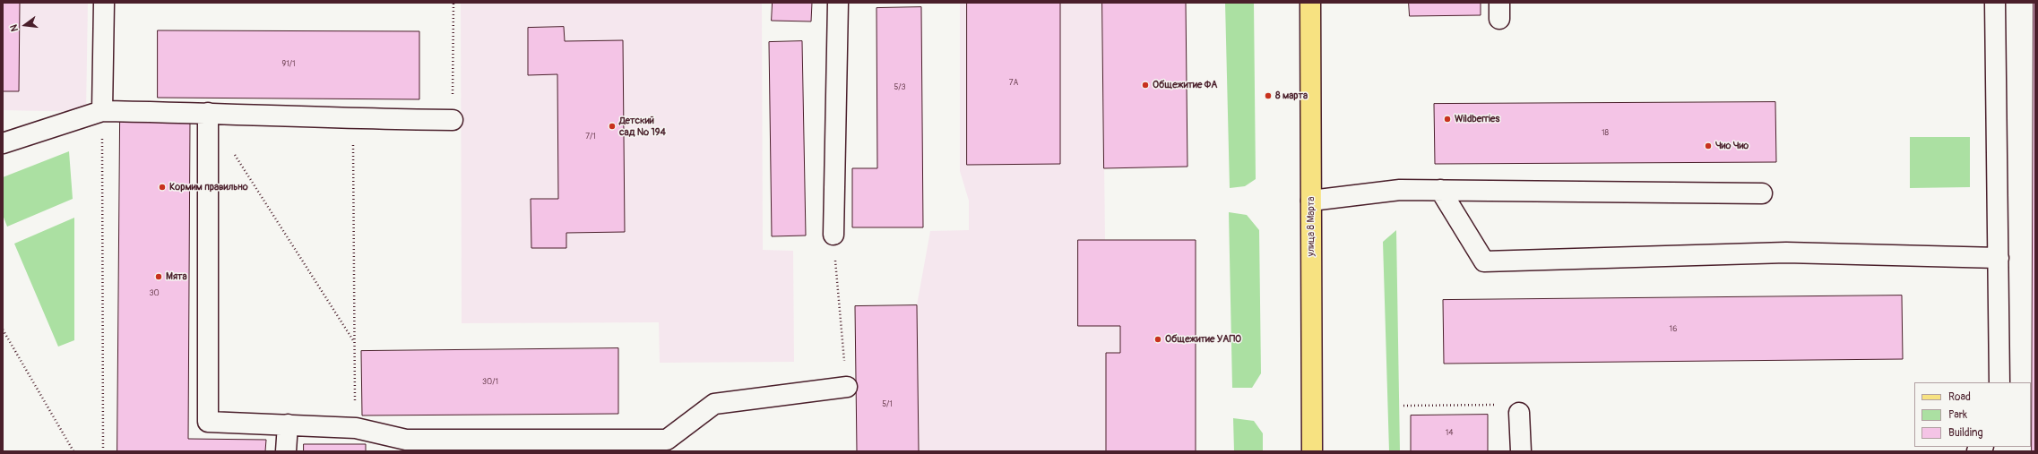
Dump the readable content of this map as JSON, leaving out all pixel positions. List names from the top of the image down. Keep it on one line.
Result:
{"streets":{"main road":["улица 8 Марта"]},"places":["Общежитие ФА","8 марта","Wildberries","Детский сад № 194","Чио Чио","Кормим правильно","Мята","Общежитие УАПО"],"house_numbers":["91/1","7А","5/3","18","7/1","30","16","30/1","5/1","14"],"legend":["Road","Park","Building"],"north":"left"}
